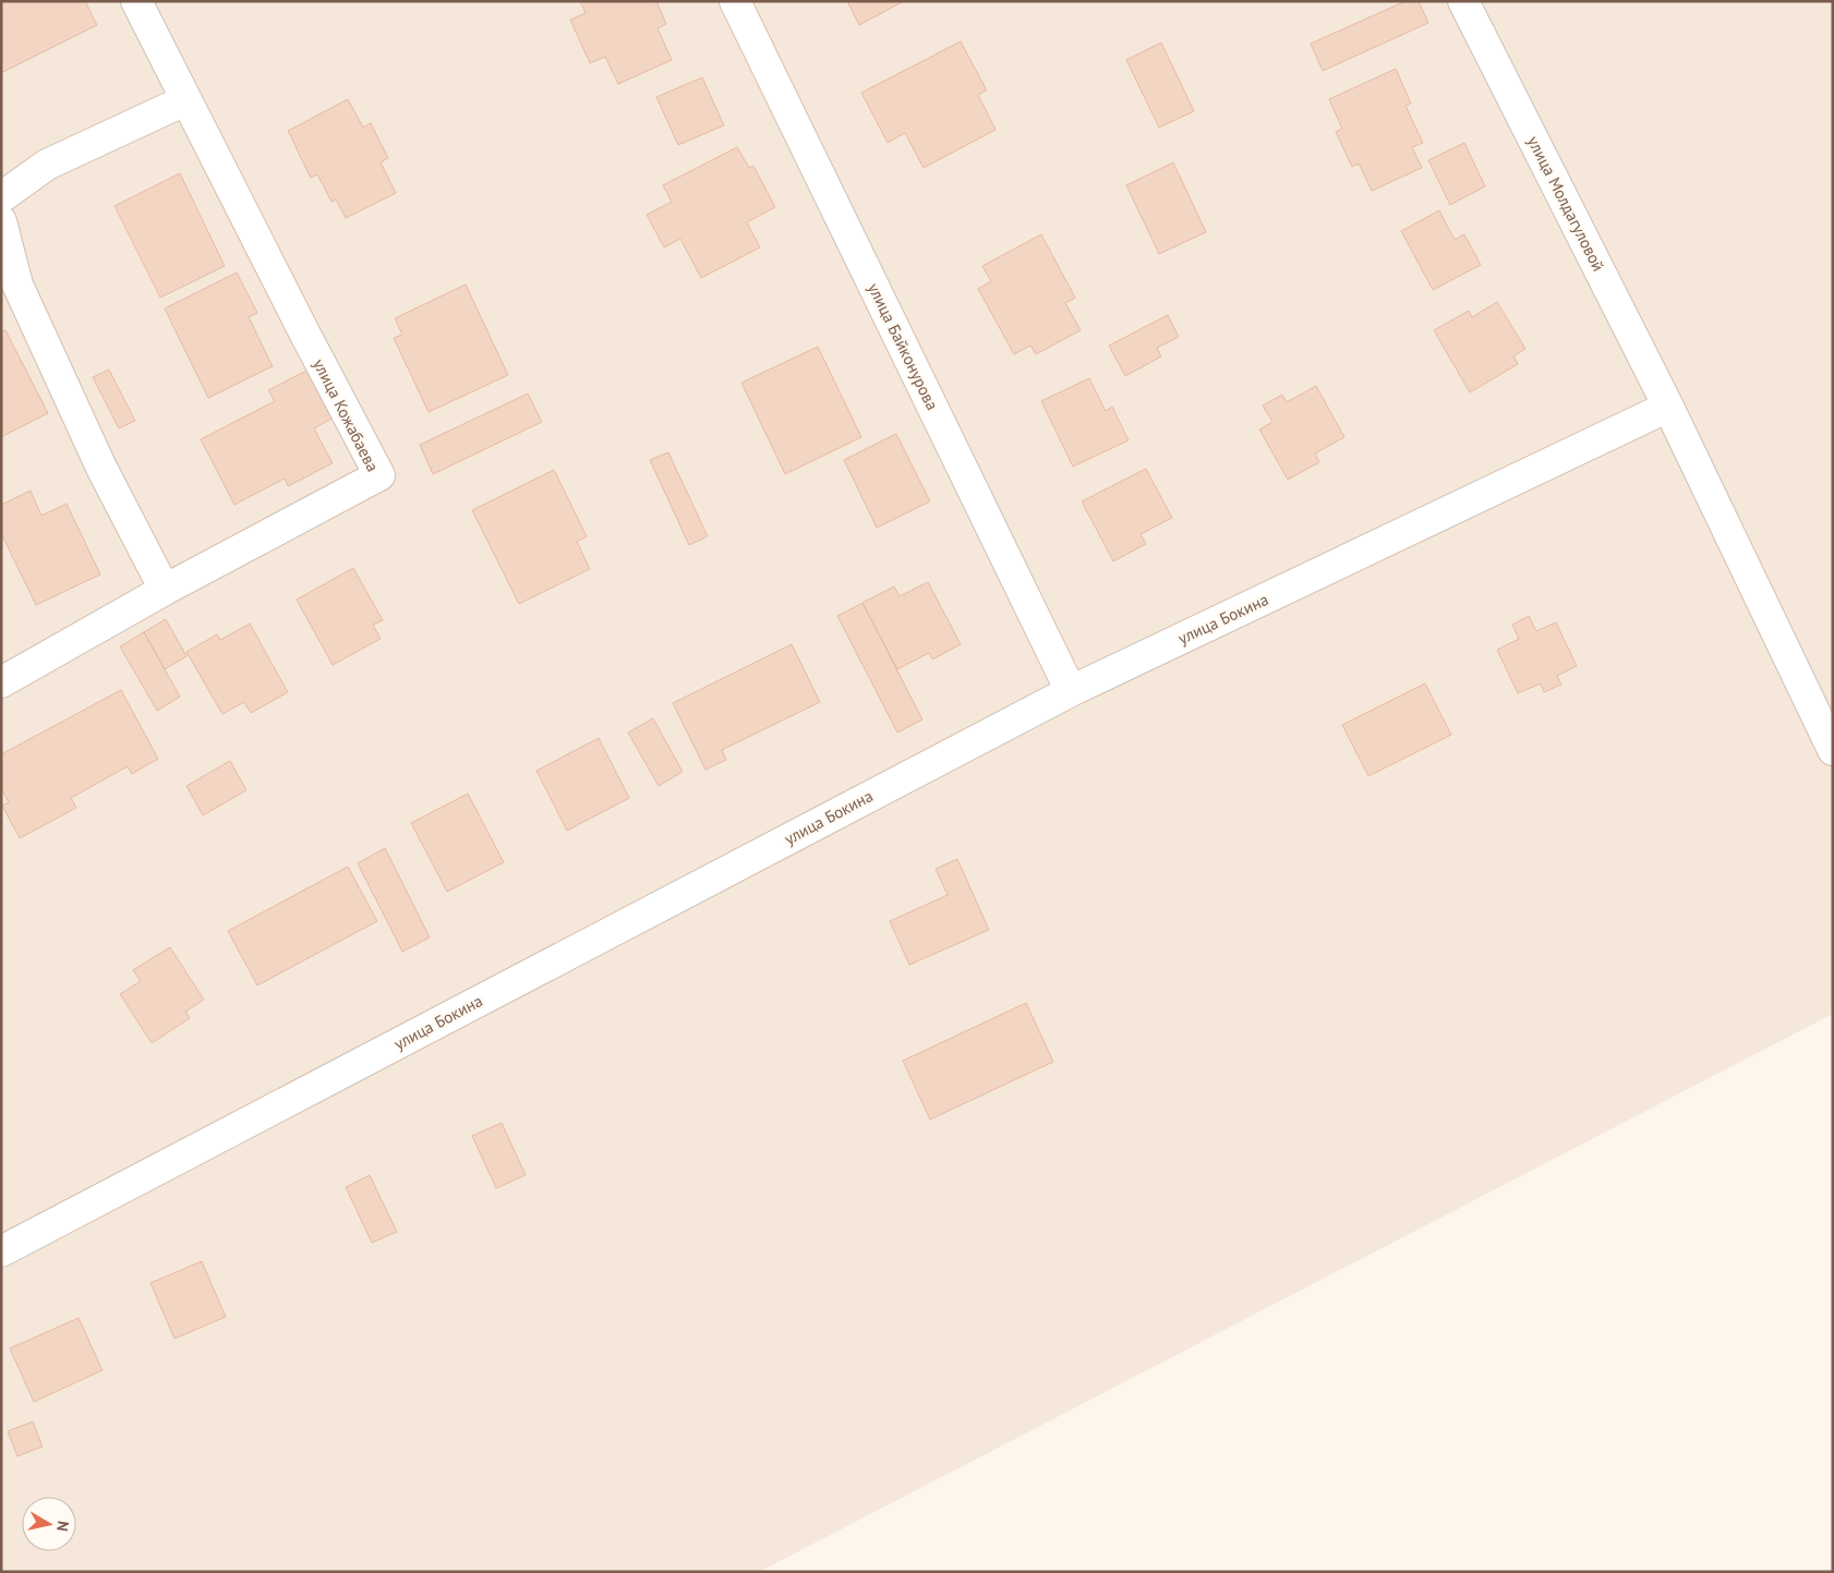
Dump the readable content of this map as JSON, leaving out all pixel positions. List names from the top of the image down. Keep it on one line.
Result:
{"streets":{"street":["улица Молдагуловой","улица Байконурова","улица Кожабаева","улица Бокина"]},"crossings":[["улица Молдагуловой","улица Бокина"],["улица Байконурова","улица Бокина"]],"north":"right"}
